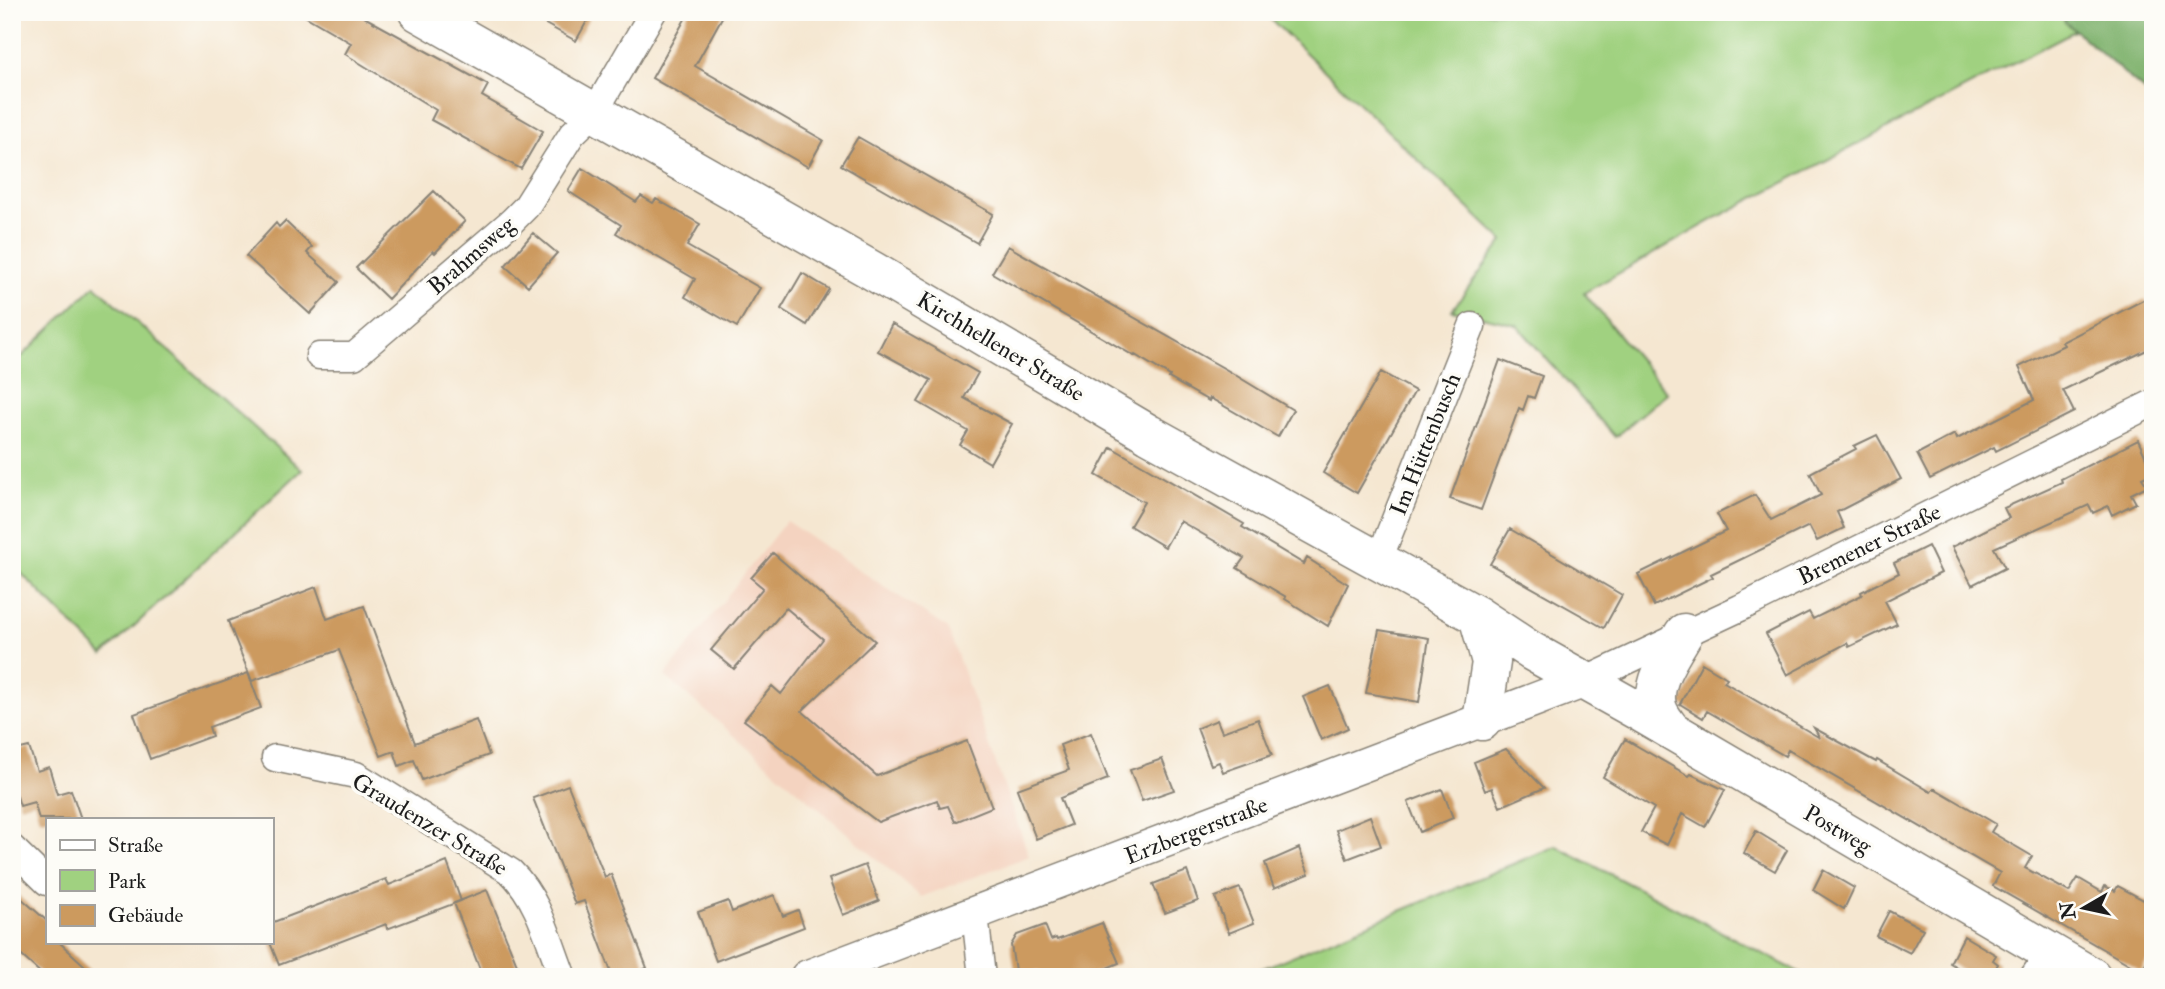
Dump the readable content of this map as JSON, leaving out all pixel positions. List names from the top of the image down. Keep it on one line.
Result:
{"streets":{"main road":["Kirchhellener Straße","Postweg"],"street":["Brahmsweg","Im Hüttenbusch","Bremener Straße","Graudenzer Straße","Erzbergerstraße"]},"crossings":[["Brahmsweg","Kirchhellener Straße"],["Kirchhellener Straße","Im Hüttenbusch"],["Kirchhellener Straße","Bremener Straße"],["Kirchhellener Straße","Postweg"],["Kirchhellener Straße","Erzbergerstraße"],["Bremener Straße","Postweg"],["Bremener Straße","Erzbergerstraße"],["Postweg","Erzbergerstraße"]],"legend":["Straße","Park","Gebäude"],"north":"left"}
